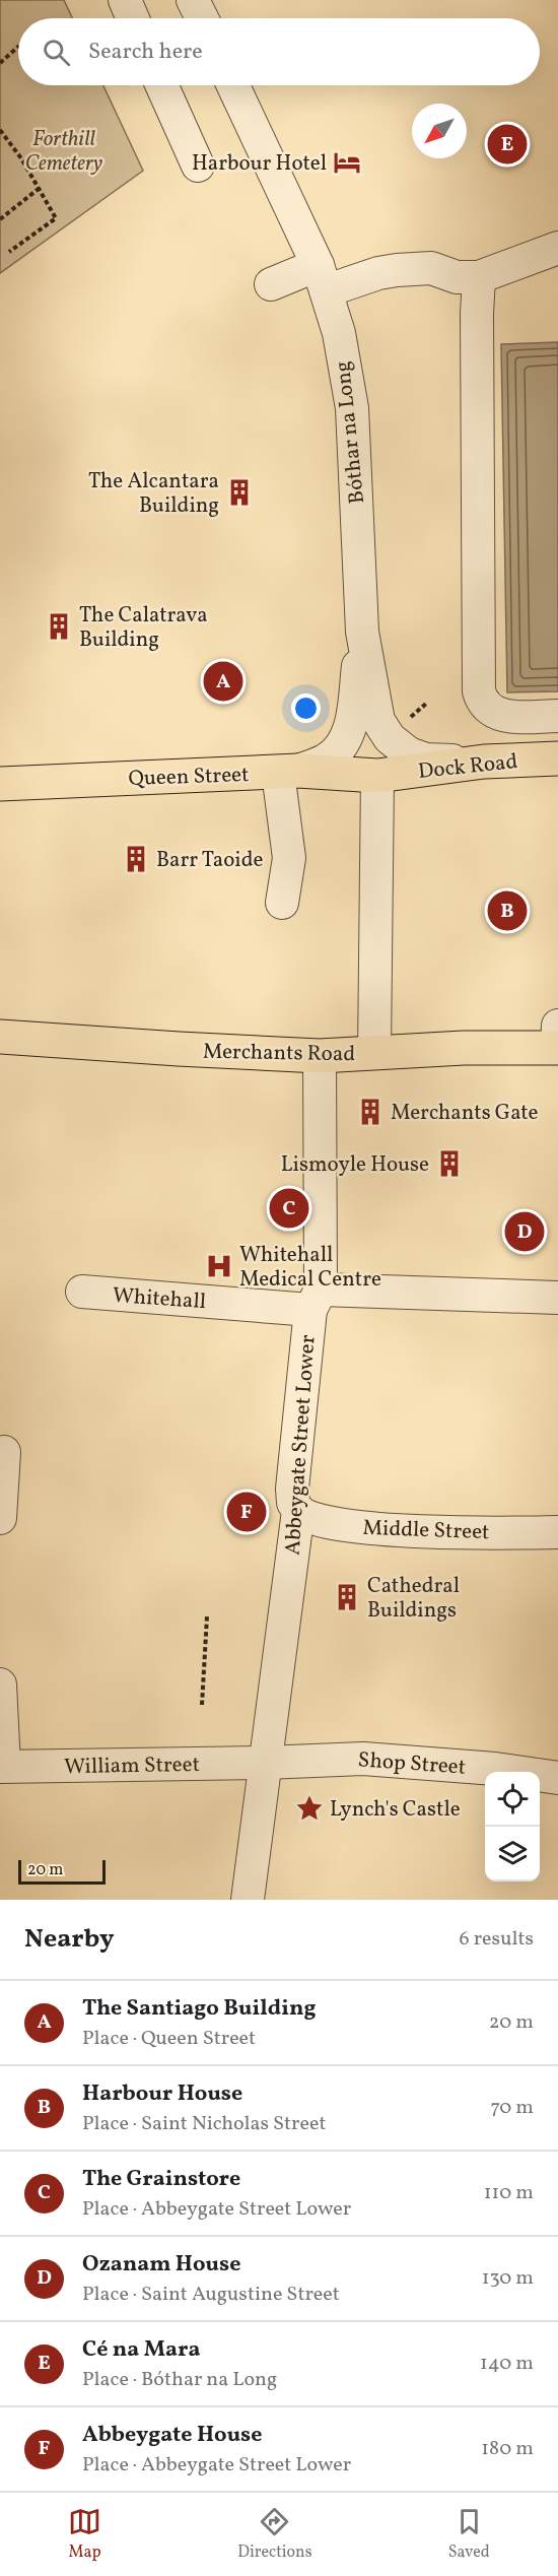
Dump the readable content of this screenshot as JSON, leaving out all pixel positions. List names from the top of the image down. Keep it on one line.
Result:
{"streets":{"main road":["Dock Road","Queen Street","Merchants Road"],"street":["Bóthar na Long","Whitehall","Abbeygate Street Lower","Middle Street","Shop Street","William Street"]},"crossings":[["Bóthar na Long","Dock Road"],["Bóthar na Long","Queen Street"],["Dock Road","Queen Street"],["Merchants Road","Abbeygate Street Lower"],["Whitehall","Abbeygate Street Lower"],["Abbeygate Street Lower","Middle Street"],["Abbeygate Street Lower","Shop Street"],["Abbeygate Street Lower","William Street"],["Shop Street","William Street"]],"parks":["Forthill Cemetery"],"places":{"hotel":["Harbour Hotel"],"building":["The Alcantara Building","The Calatrava Building","Barr Taoide","Merchants Gate","Lismoyle House","Cathedral Buildings"],"hospital":["Whitehall Medical Centre"],"place":["Lynch's Castle"]},"scale_bar":"20 m","north":"bottom left","page":{"search":"Search here","pins":["E","A","B","C","D","F"],"scale":"20 m","heading":["Nearby","6 results"],"list":[{"mark":"A","name":"The Santiago Building","note":"Place · Queen Street","value":"20 m"},{"mark":"B","name":"Harbour House","note":"Place · Saint Nicholas Street","value":"70 m"},{"mark":"C","name":"The Grainstore","note":"Place · Abbeygate Street Lower","value":"110 m"},{"mark":"D","name":"Ozanam House","note":"Place · Saint Augustine Street","value":"130 m"},{"mark":"E","name":"Cé na Mara","note":"Place · Bóthar na Long","value":"140 m"},{"mark":"F","name":"Abbeygate House","note":"Place · Abbeygate Street Lower","value":"180 m"}],"nav":["Map","Directions","Saved"]}}
